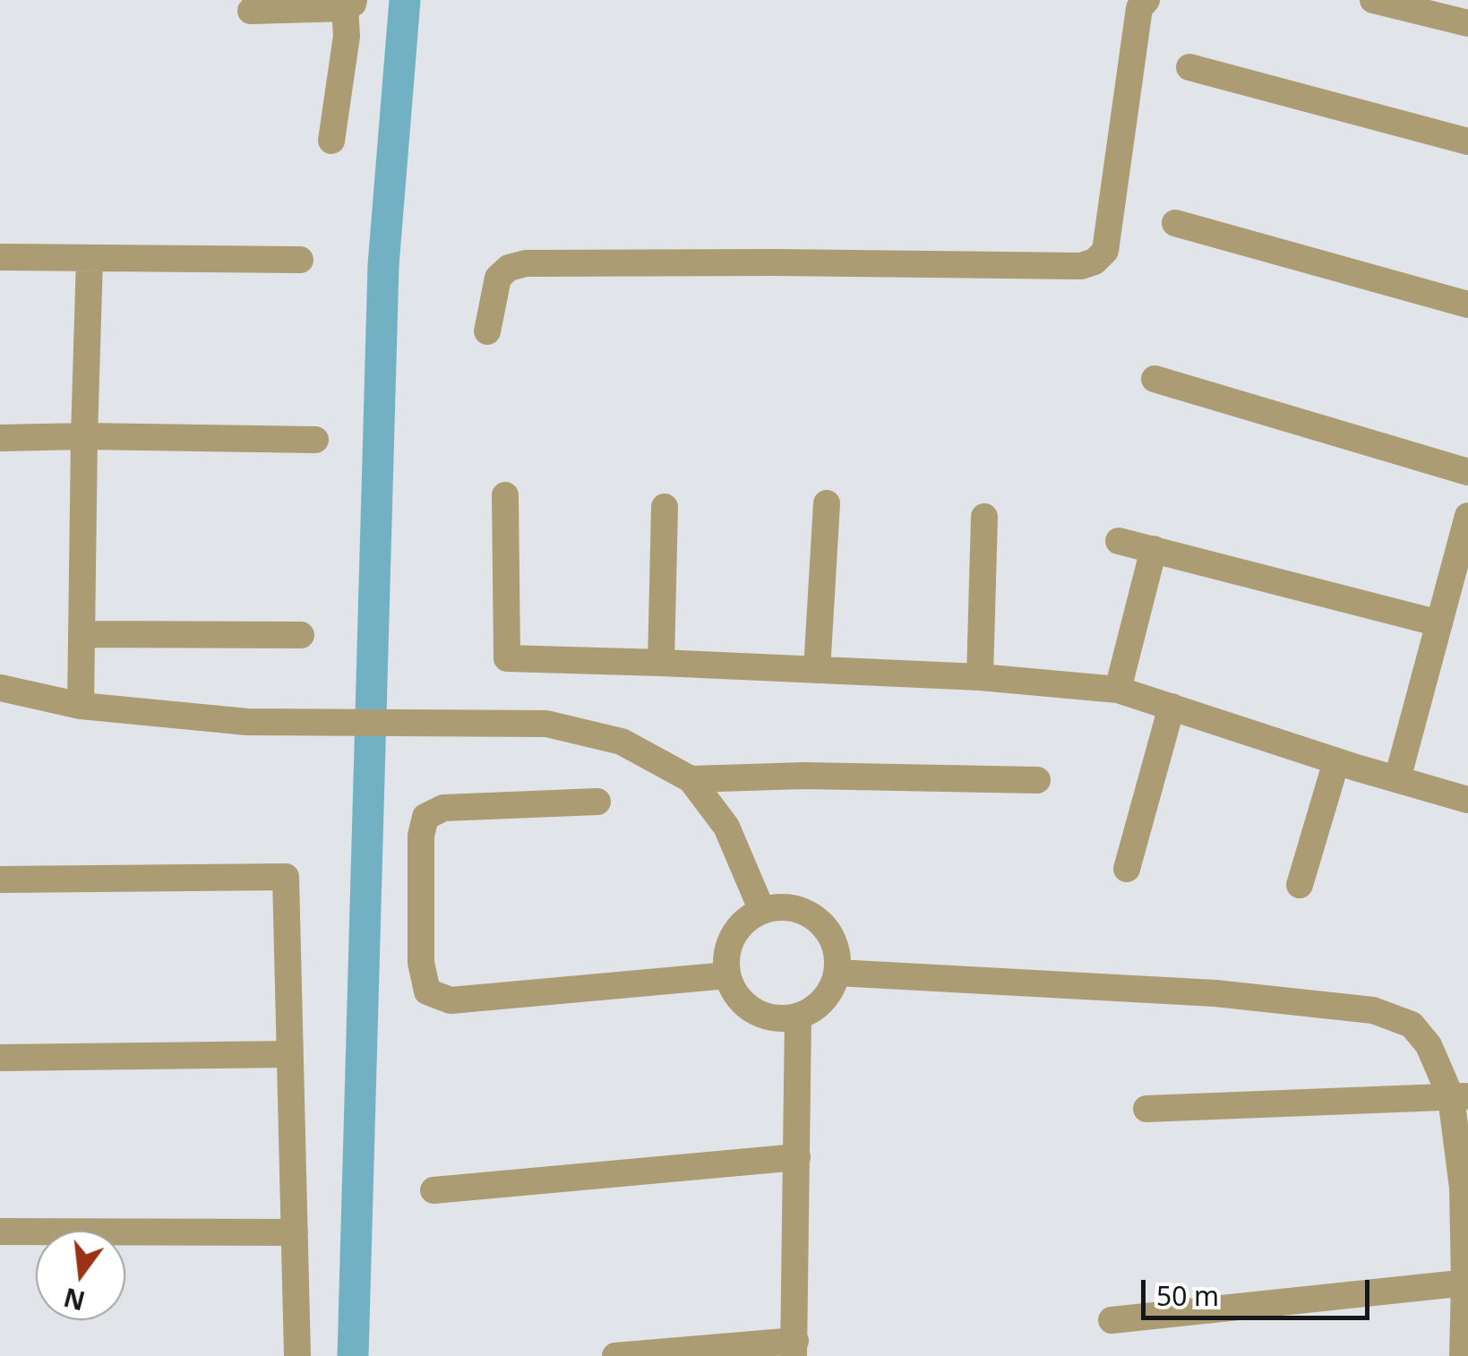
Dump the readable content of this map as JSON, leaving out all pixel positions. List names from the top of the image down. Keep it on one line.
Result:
{"scale_bar":"50 m","north":"bottom"}
